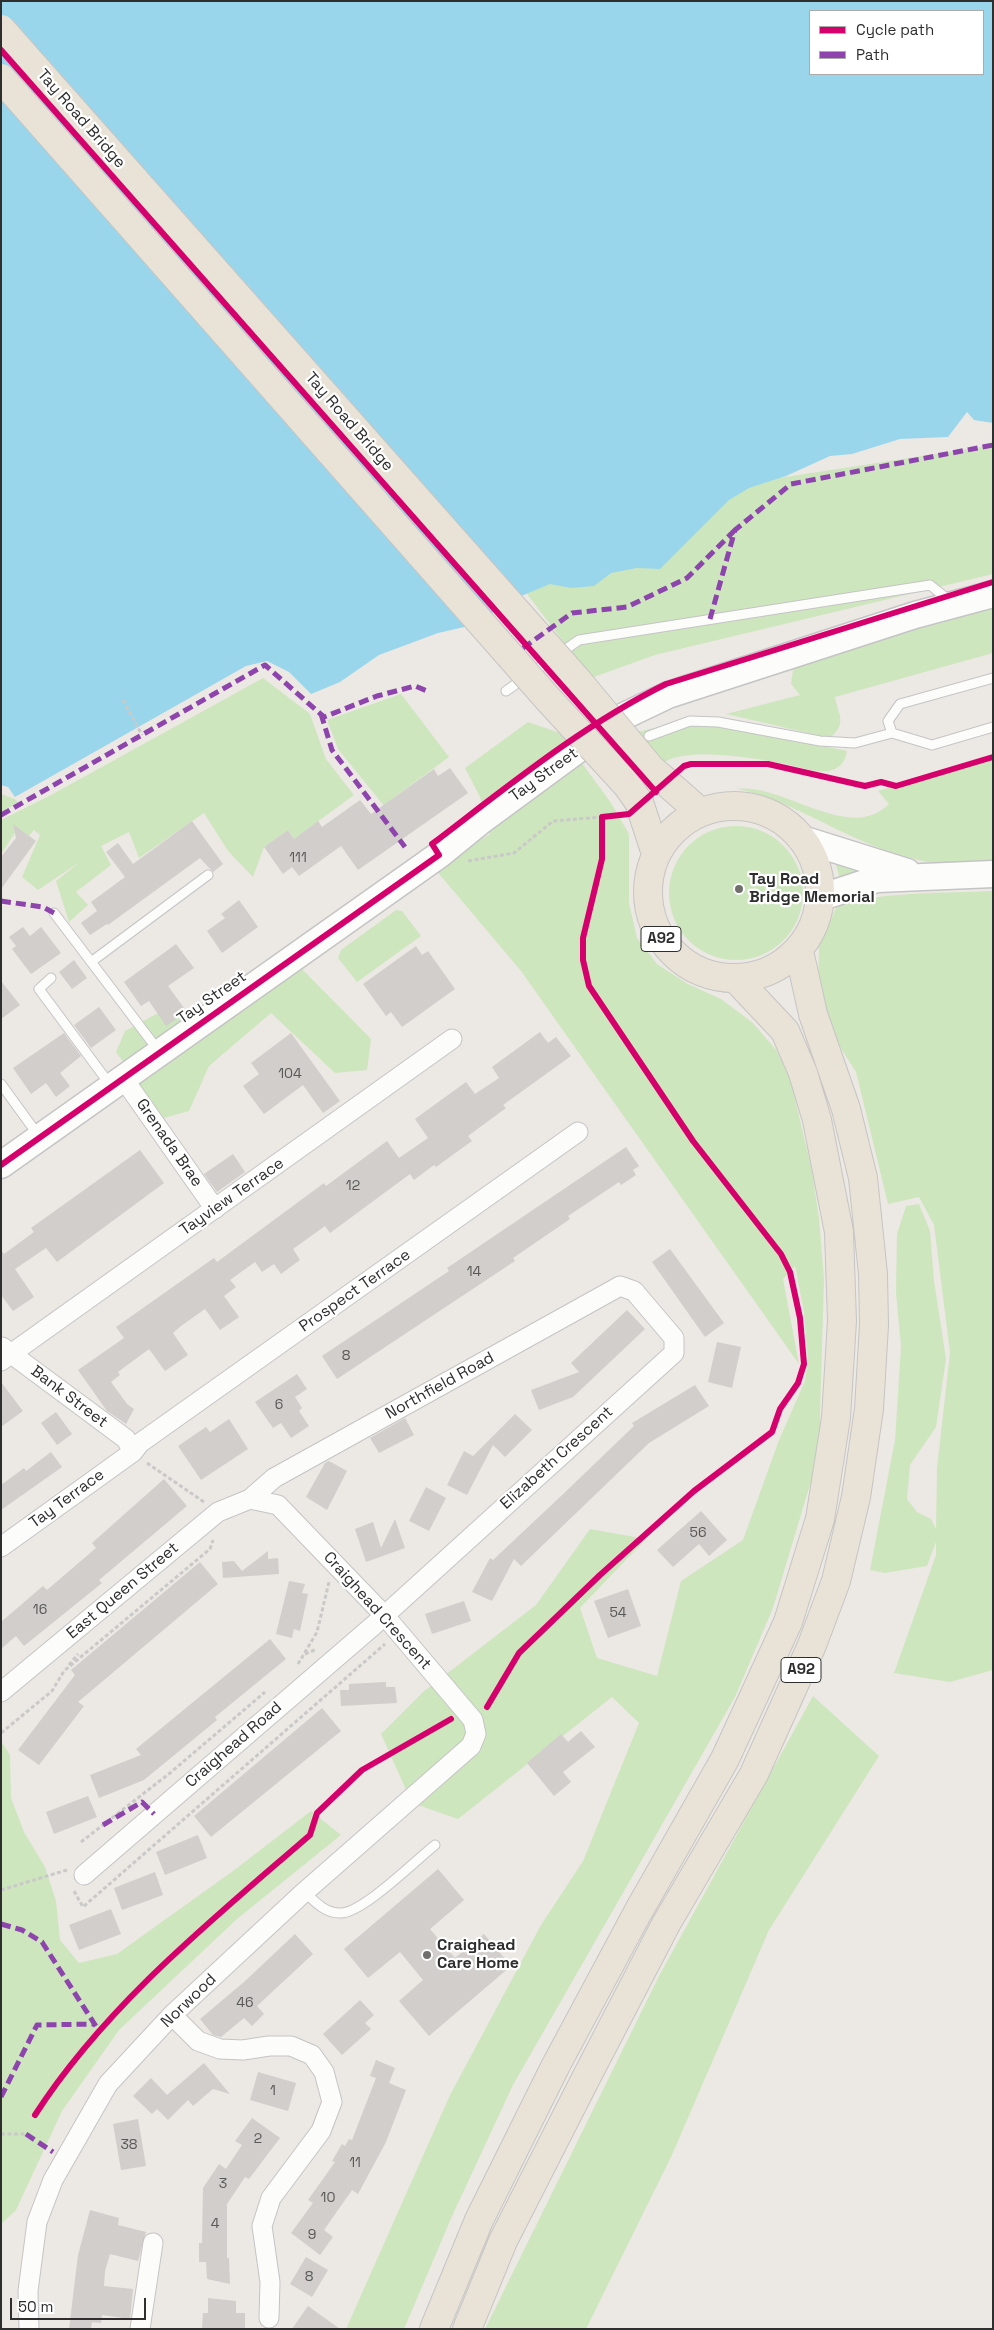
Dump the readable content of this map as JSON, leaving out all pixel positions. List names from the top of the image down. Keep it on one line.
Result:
{"streets":{"highway":["Tay Road Bridge","A92"],"main road":["Tay Street"],"street":["Grenada Brae","Tayview Terrace","Prospect Terrace","Northfield Road","Bank Street","Elizabeth Crescent","Tay Terrace","East Queen Street","Craighead Crescent","Craighead Road","Norwood"]},"crossings":[["Tay Road Bridge","A92"],["Tay Street","Grenada Brae"],["Grenada Brae","Tayview Terrace"],["Tayview Terrace","Bank Street"],["Prospect Terrace","Bank Street"],["Prospect Terrace","Tay Terrace"],["Northfield Road","Elizabeth Crescent"],["Northfield Road","East Queen Street"],["Northfield Road","Craighead Crescent"],["Bank Street","Tay Terrace"],["Elizabeth Crescent","Craighead Crescent"],["Elizabeth Crescent","Craighead Road"],["East Queen Street","Craighead Crescent"],["Craighead Crescent","Craighead Road"],["Craighead Crescent","Norwood"]],"places":["Tay Road Bridge Memorial","Craighead Care Home"],"house_numbers":["111","104","12","14","8","6","56","16","54","46","1","2","38","11","3","10","4","9","8"],"legend":["Cycle path","Path"],"scale_bar":"50 m"}
